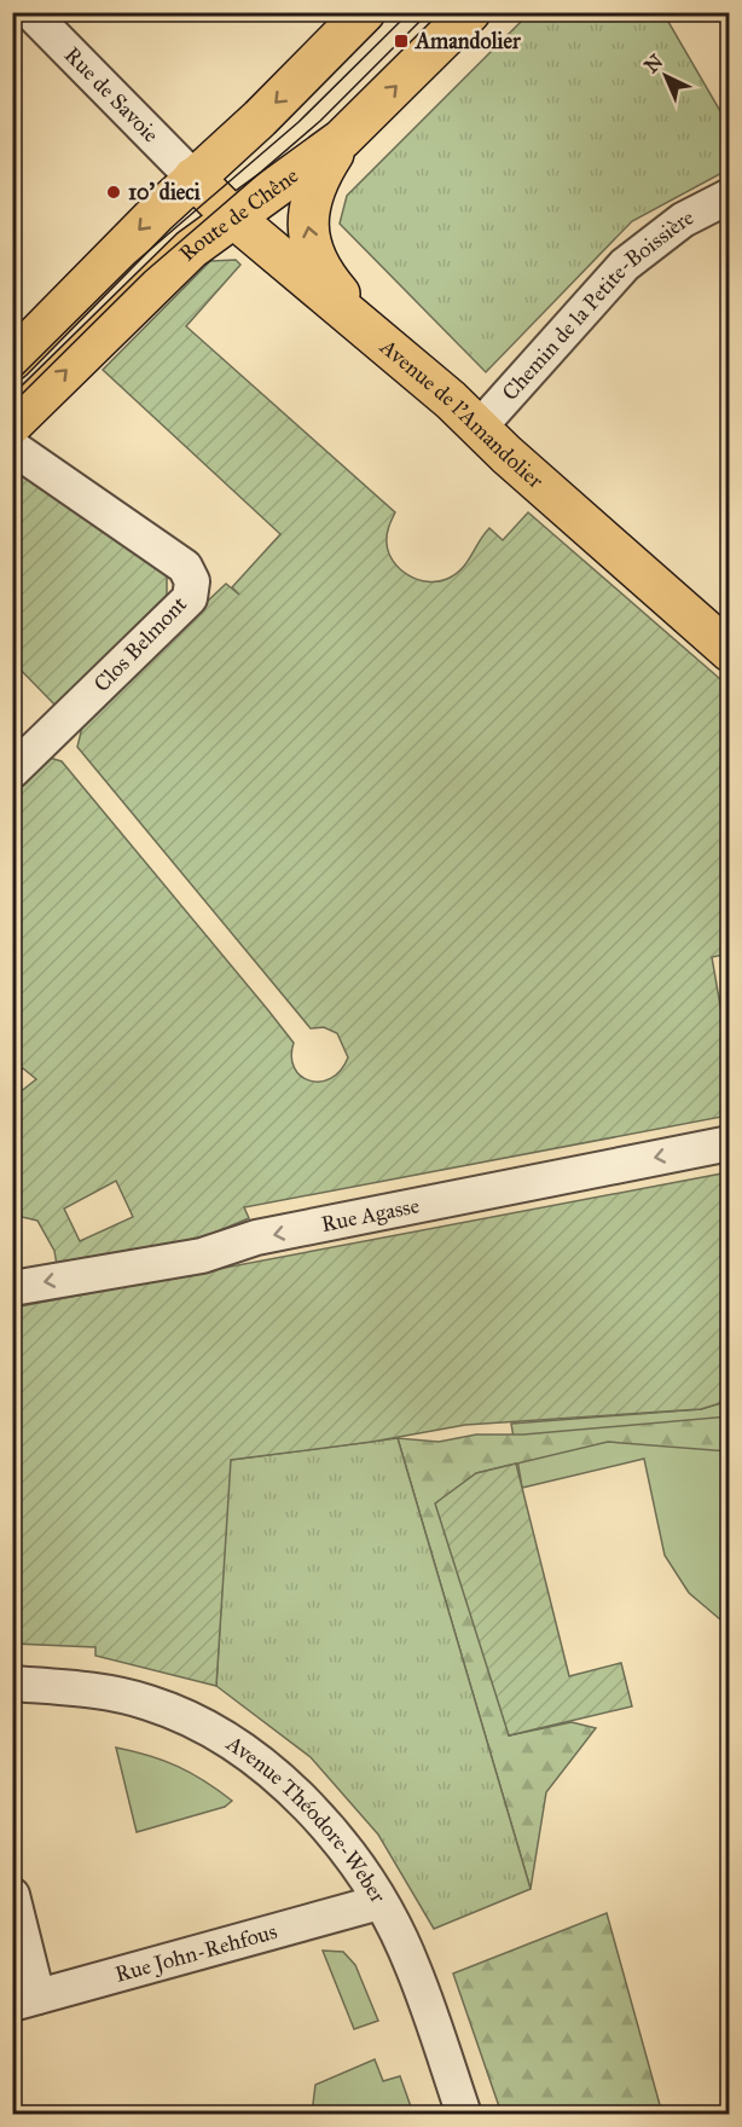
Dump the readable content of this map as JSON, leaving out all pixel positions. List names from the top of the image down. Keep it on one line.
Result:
{"streets":{"main road":["Route de Chêne","Avenue de l'Amandolier"],"street":["Rue de Savoie","Chemin de la Petite-Boissière","Clos Belmont","Rue Agasse","Avenue Théodore-Weber","Rue John-Rehfous"]},"crossings":[["Rue de Savoie","Avenue de l'Amandolier"],["Route de Chêne","Avenue de l'Amandolier"],["Chemin de la Petite-Boissière","Avenue de l'Amandolier"],["Avenue Théodore-Weber","Rue John-Rehfous"]],"one_way":["Rue Agasse"],"places":{"transit":["Amandolier"],"other":["10' dieci"]},"north":"top left"}
